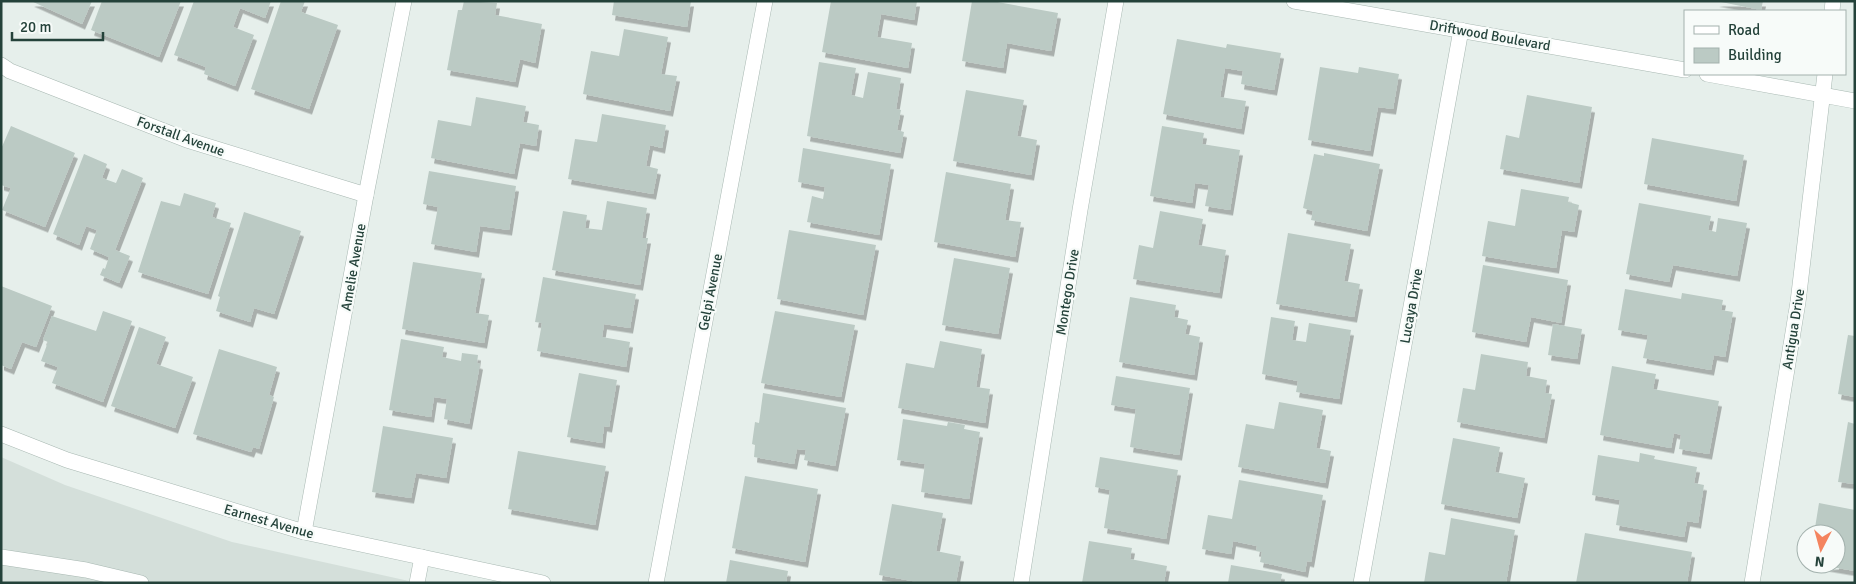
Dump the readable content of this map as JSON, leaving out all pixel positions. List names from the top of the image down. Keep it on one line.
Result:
{"streets":{"street":["Driftwood Boulevard","Forstall Avenue","Amelie Avenue","Gelpi Avenue","Montego Drive","Lucaya Drive","Antigua Drive","Earnest Avenue"]},"crossings":[["Driftwood Boulevard","Lucaya Drive"],["Forstall Avenue","Amelie Avenue"],["Amelie Avenue","Earnest Avenue"]],"legend":["Road","Building"],"scale_bar":"20 m","north":"bottom"}
